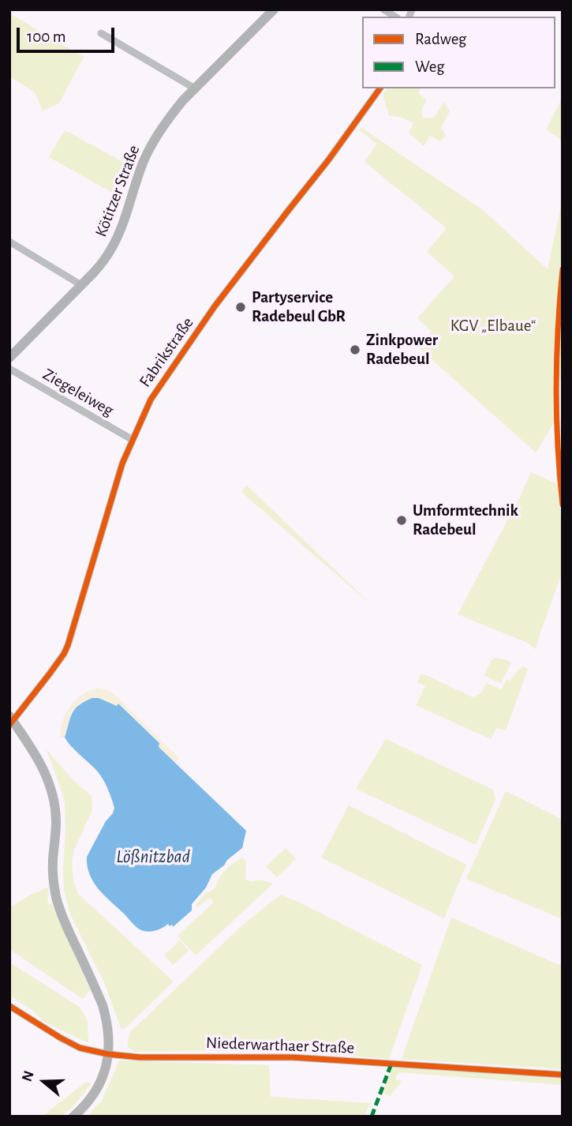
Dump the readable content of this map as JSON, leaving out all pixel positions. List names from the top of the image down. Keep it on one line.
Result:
{"streets":{"street":["Kötitzer Straße","Fabrikstraße","Ziegeleiweg","Niederwarthaer Straße"]},"crossings":[["Fabrikstraße","Ziegeleiweg"]],"water":["Lößnitzbad"],"parks":["KGV „Elbaue“"],"places":["Partyservice Radebeul GbR","Zinkpower Radebeul","Umformtechnik Radebeul"],"legend":["Radweg","Weg"],"scale_bar":"100 m","north":"left"}
